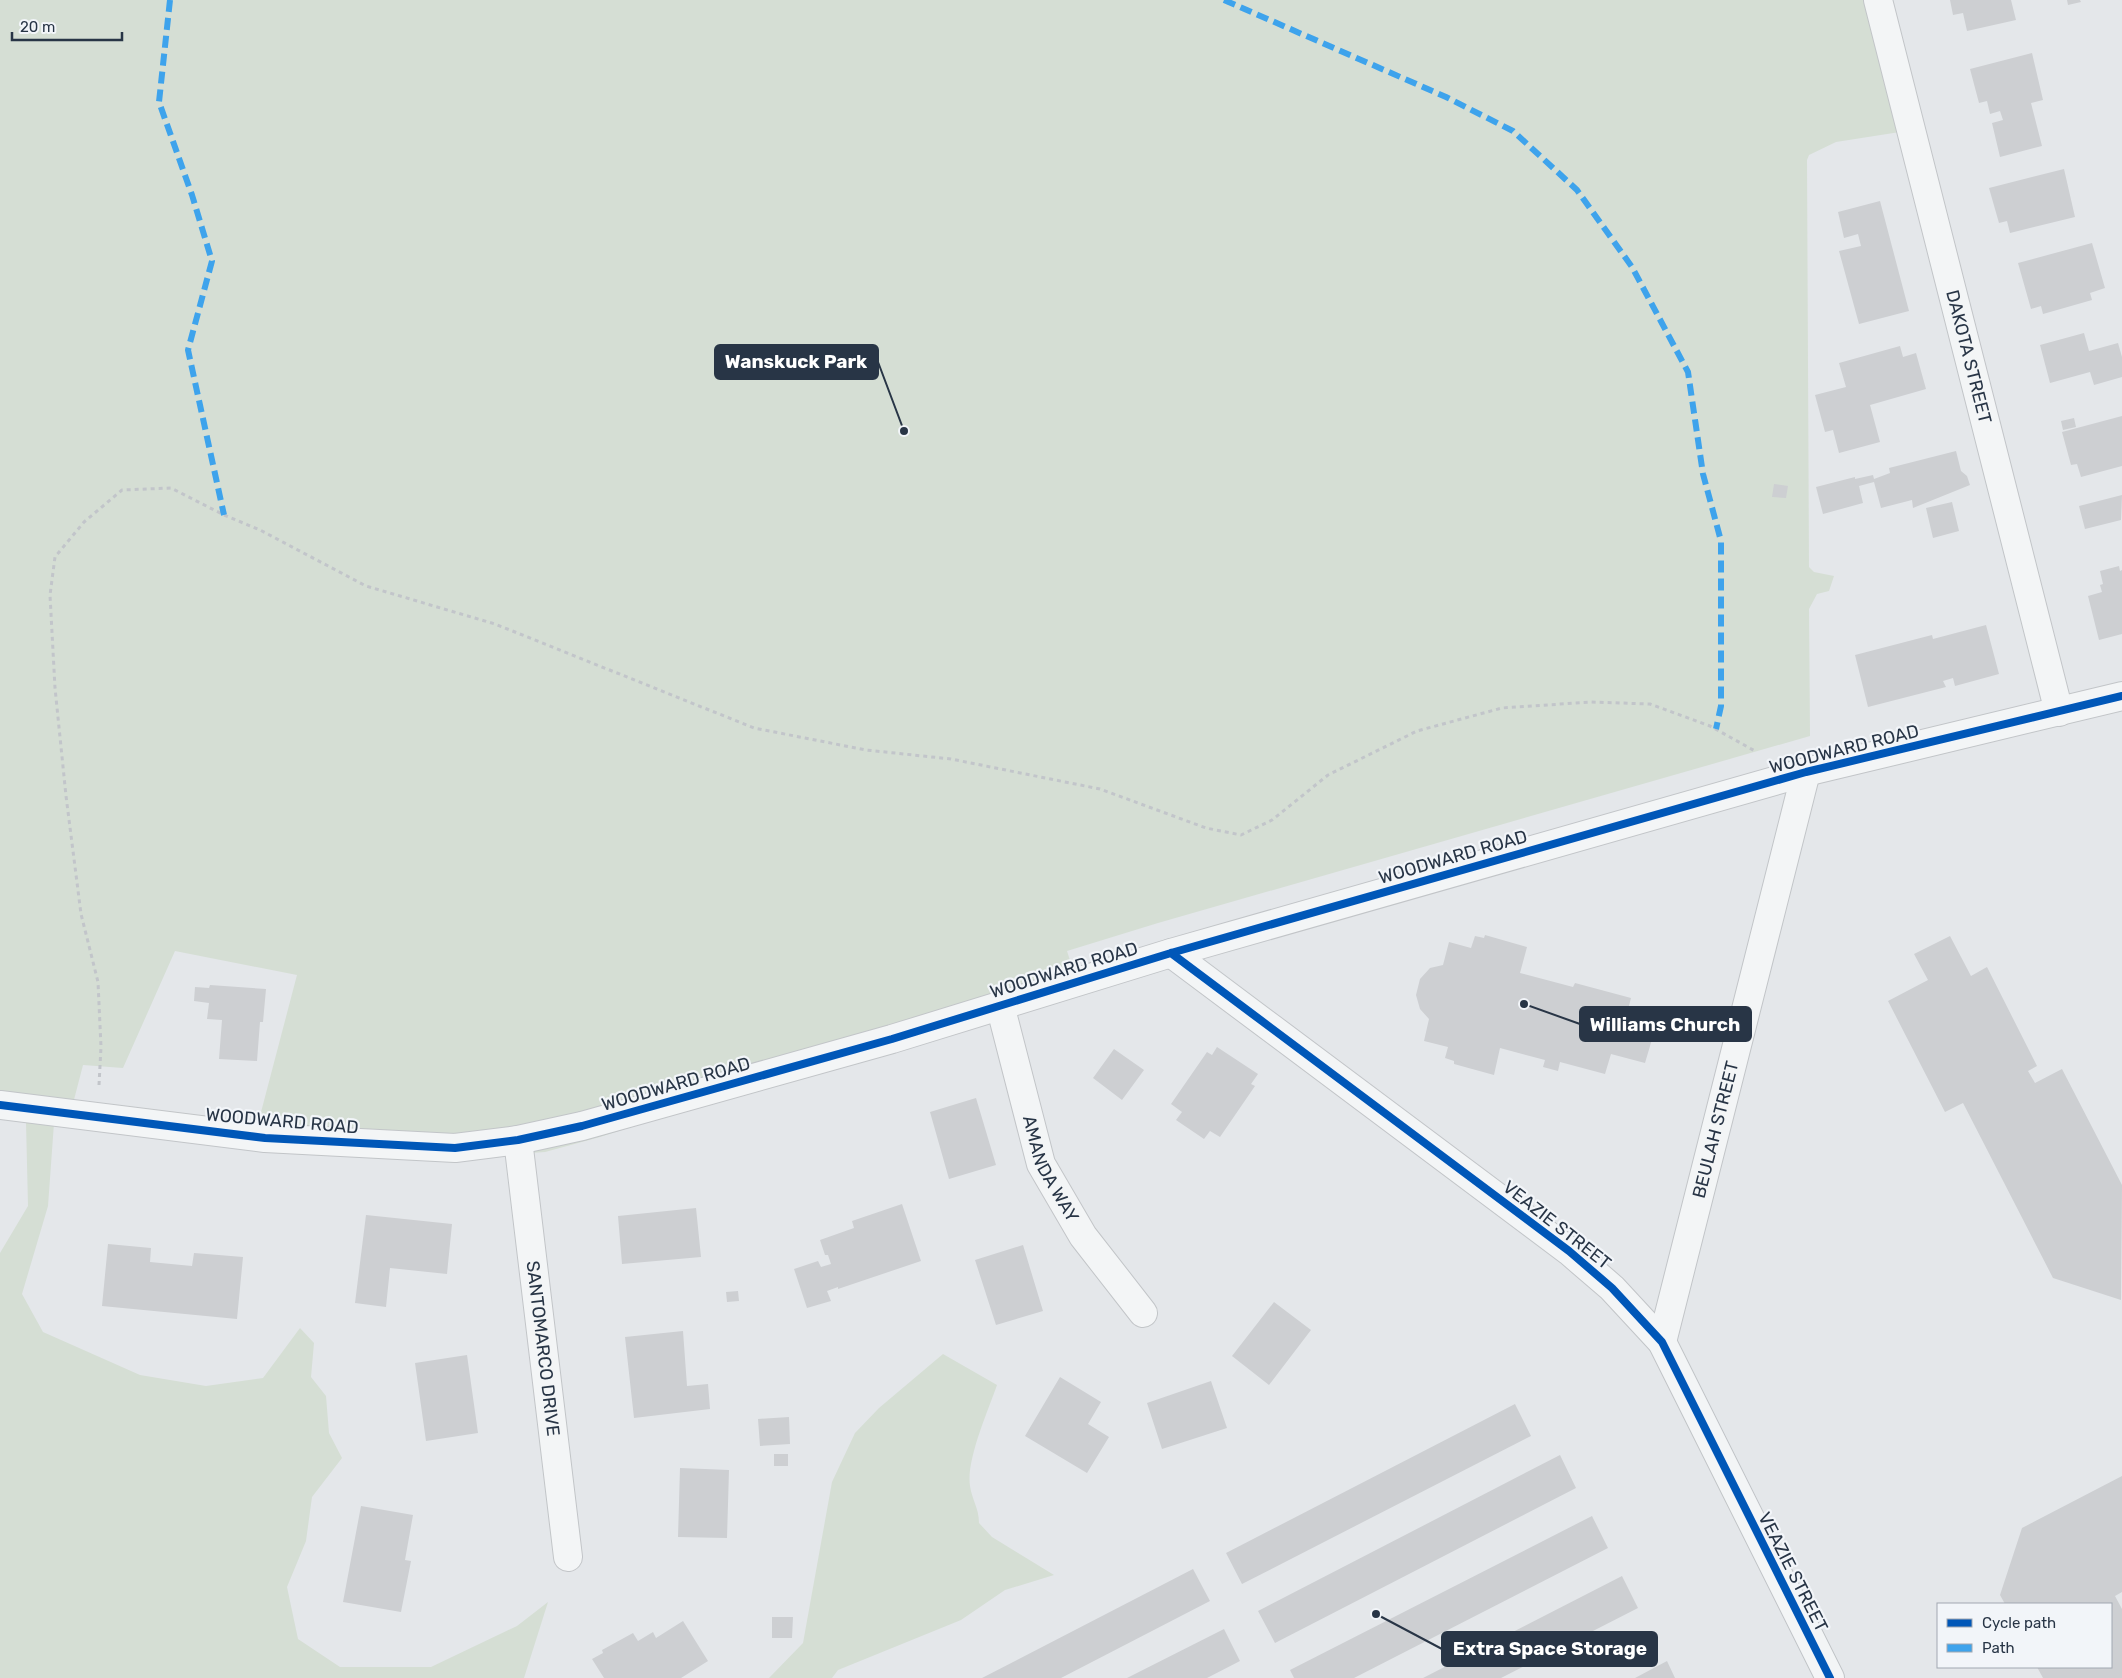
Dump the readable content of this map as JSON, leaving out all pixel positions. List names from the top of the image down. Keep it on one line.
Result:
{"streets":{"street":["DAKOTA STREET","WOODWARD ROAD","BEULAH STREET","AMANDA WAY","VEAZIE STREET","SANTOMARCO DRIVE"]},"crossings":[["DAKOTA STREET","WOODWARD ROAD"],["WOODWARD ROAD","BEULAH STREET"],["WOODWARD ROAD","AMANDA WAY"],["WOODWARD ROAD","VEAZIE STREET"],["WOODWARD ROAD","SANTOMARCO DRIVE"],["BEULAH STREET","VEAZIE STREET"]],"places":["Wanskuck Park","Williams Church","Extra Space Storage"],"legend":["Cycle path","Path"],"scale_bar":"20 m"}
